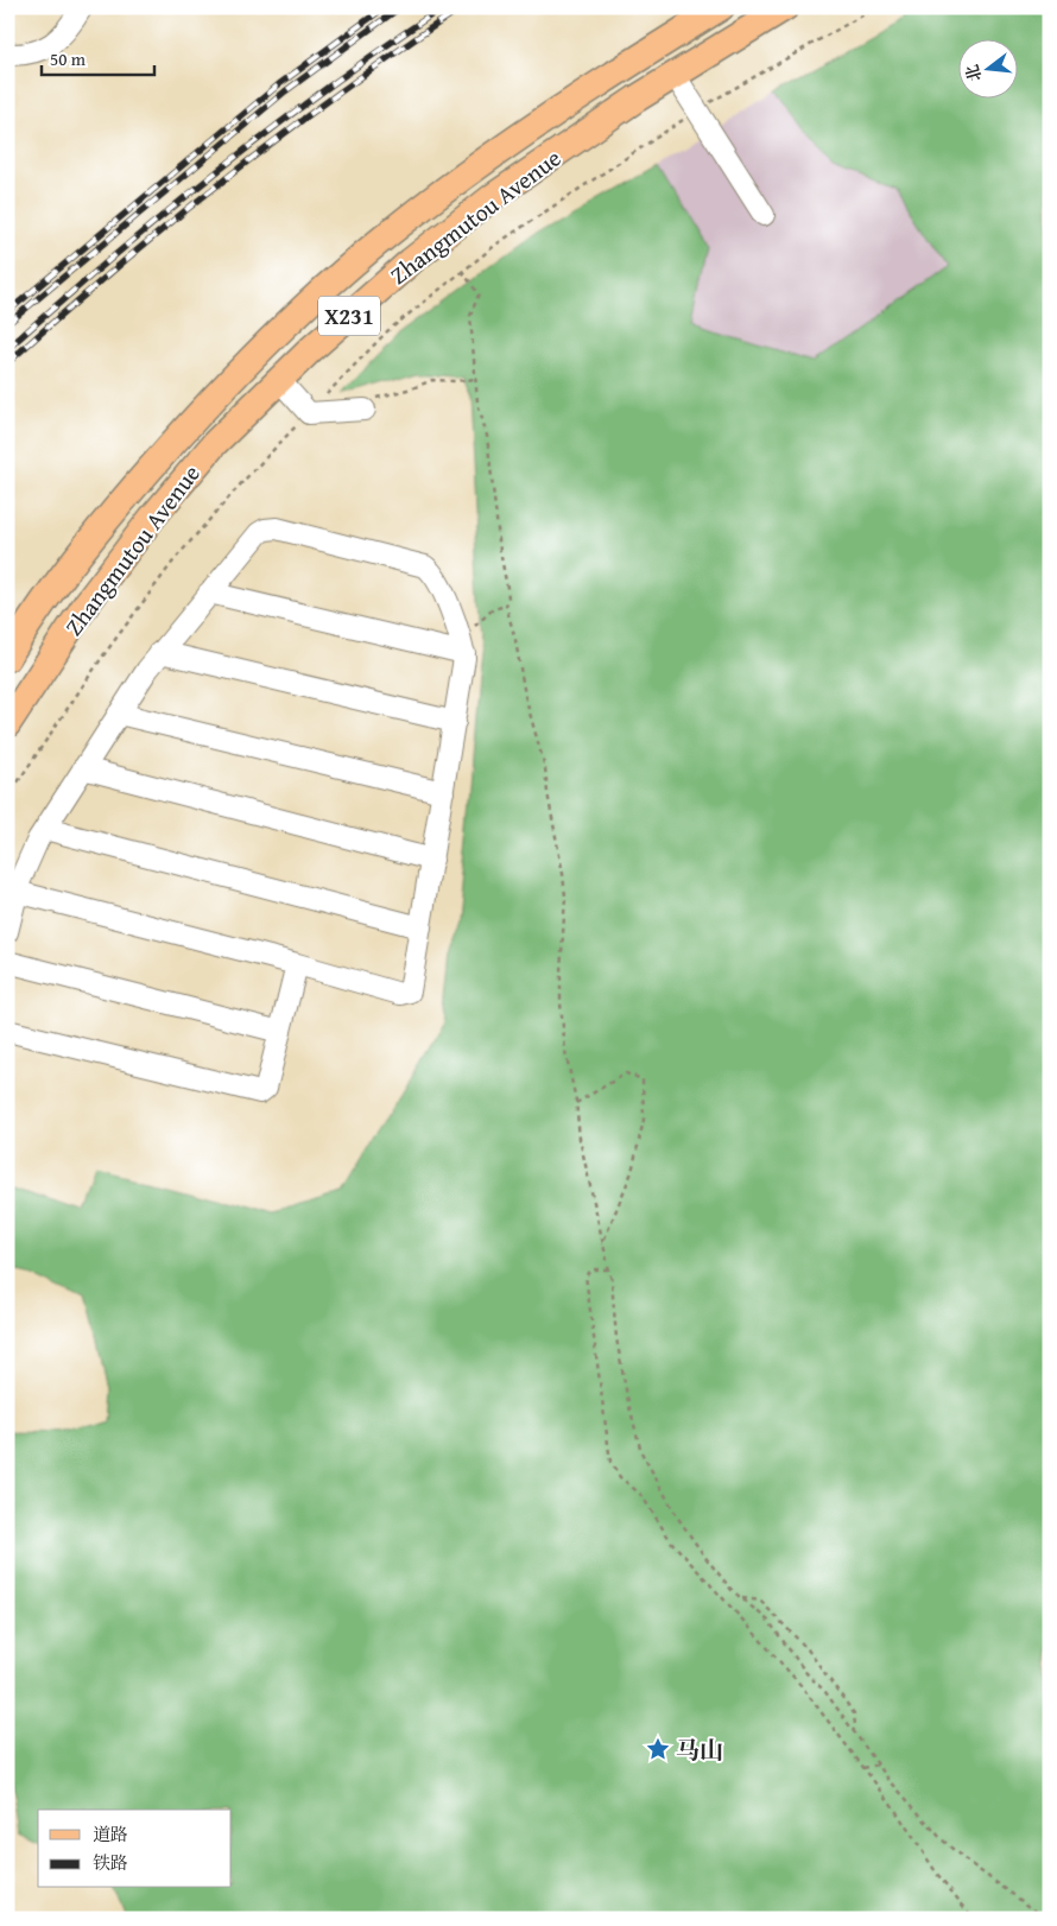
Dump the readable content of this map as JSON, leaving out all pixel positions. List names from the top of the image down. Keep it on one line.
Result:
{"streets":{"main road":["Zhangmutou Avenue","X231"]},"places":{"place":["马山"]},"legend":["道路","铁路"],"scale_bar":"50 m","north":"left"}
